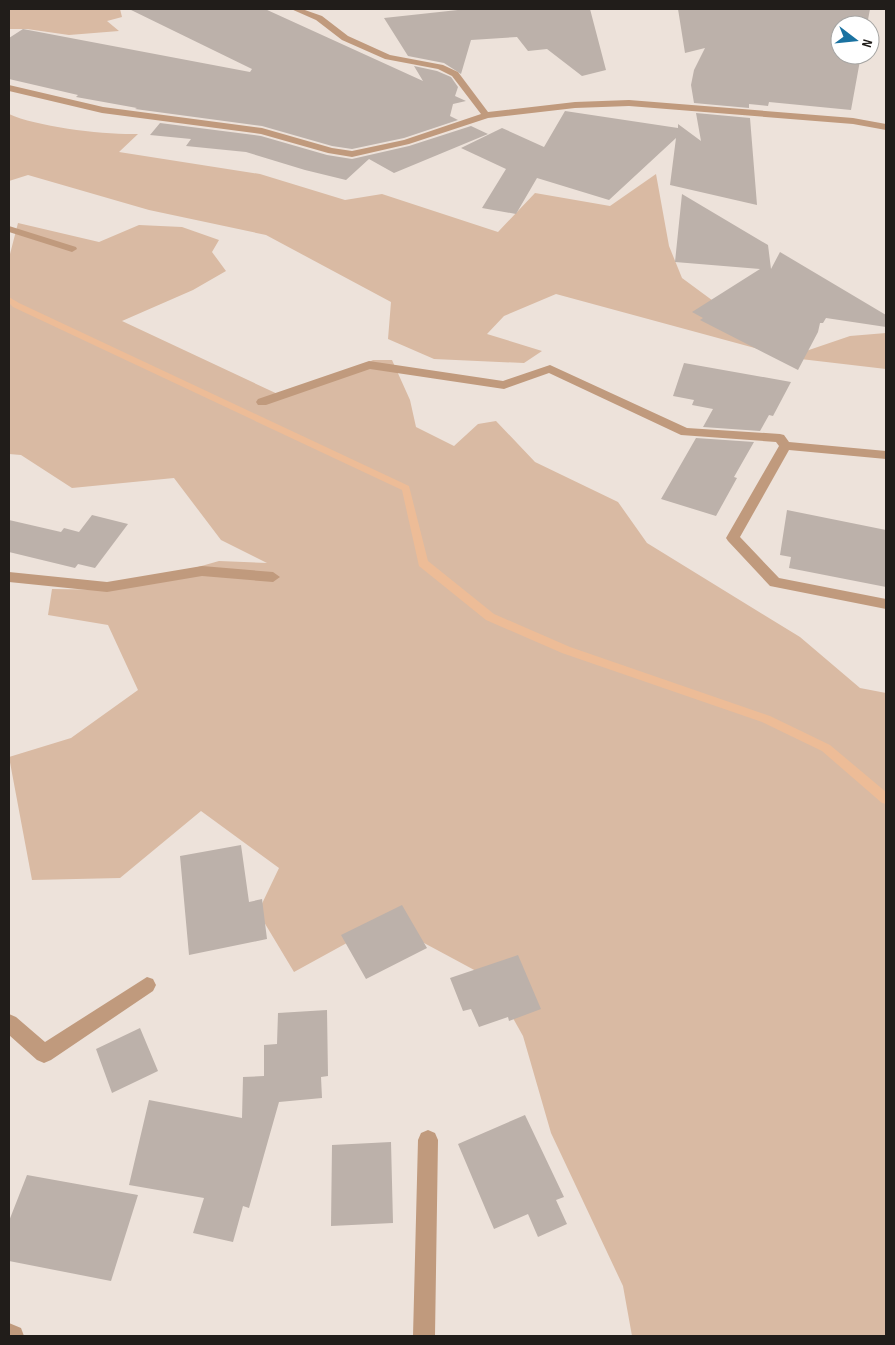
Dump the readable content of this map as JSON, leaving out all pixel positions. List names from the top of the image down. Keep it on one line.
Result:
{"north":"right"}
